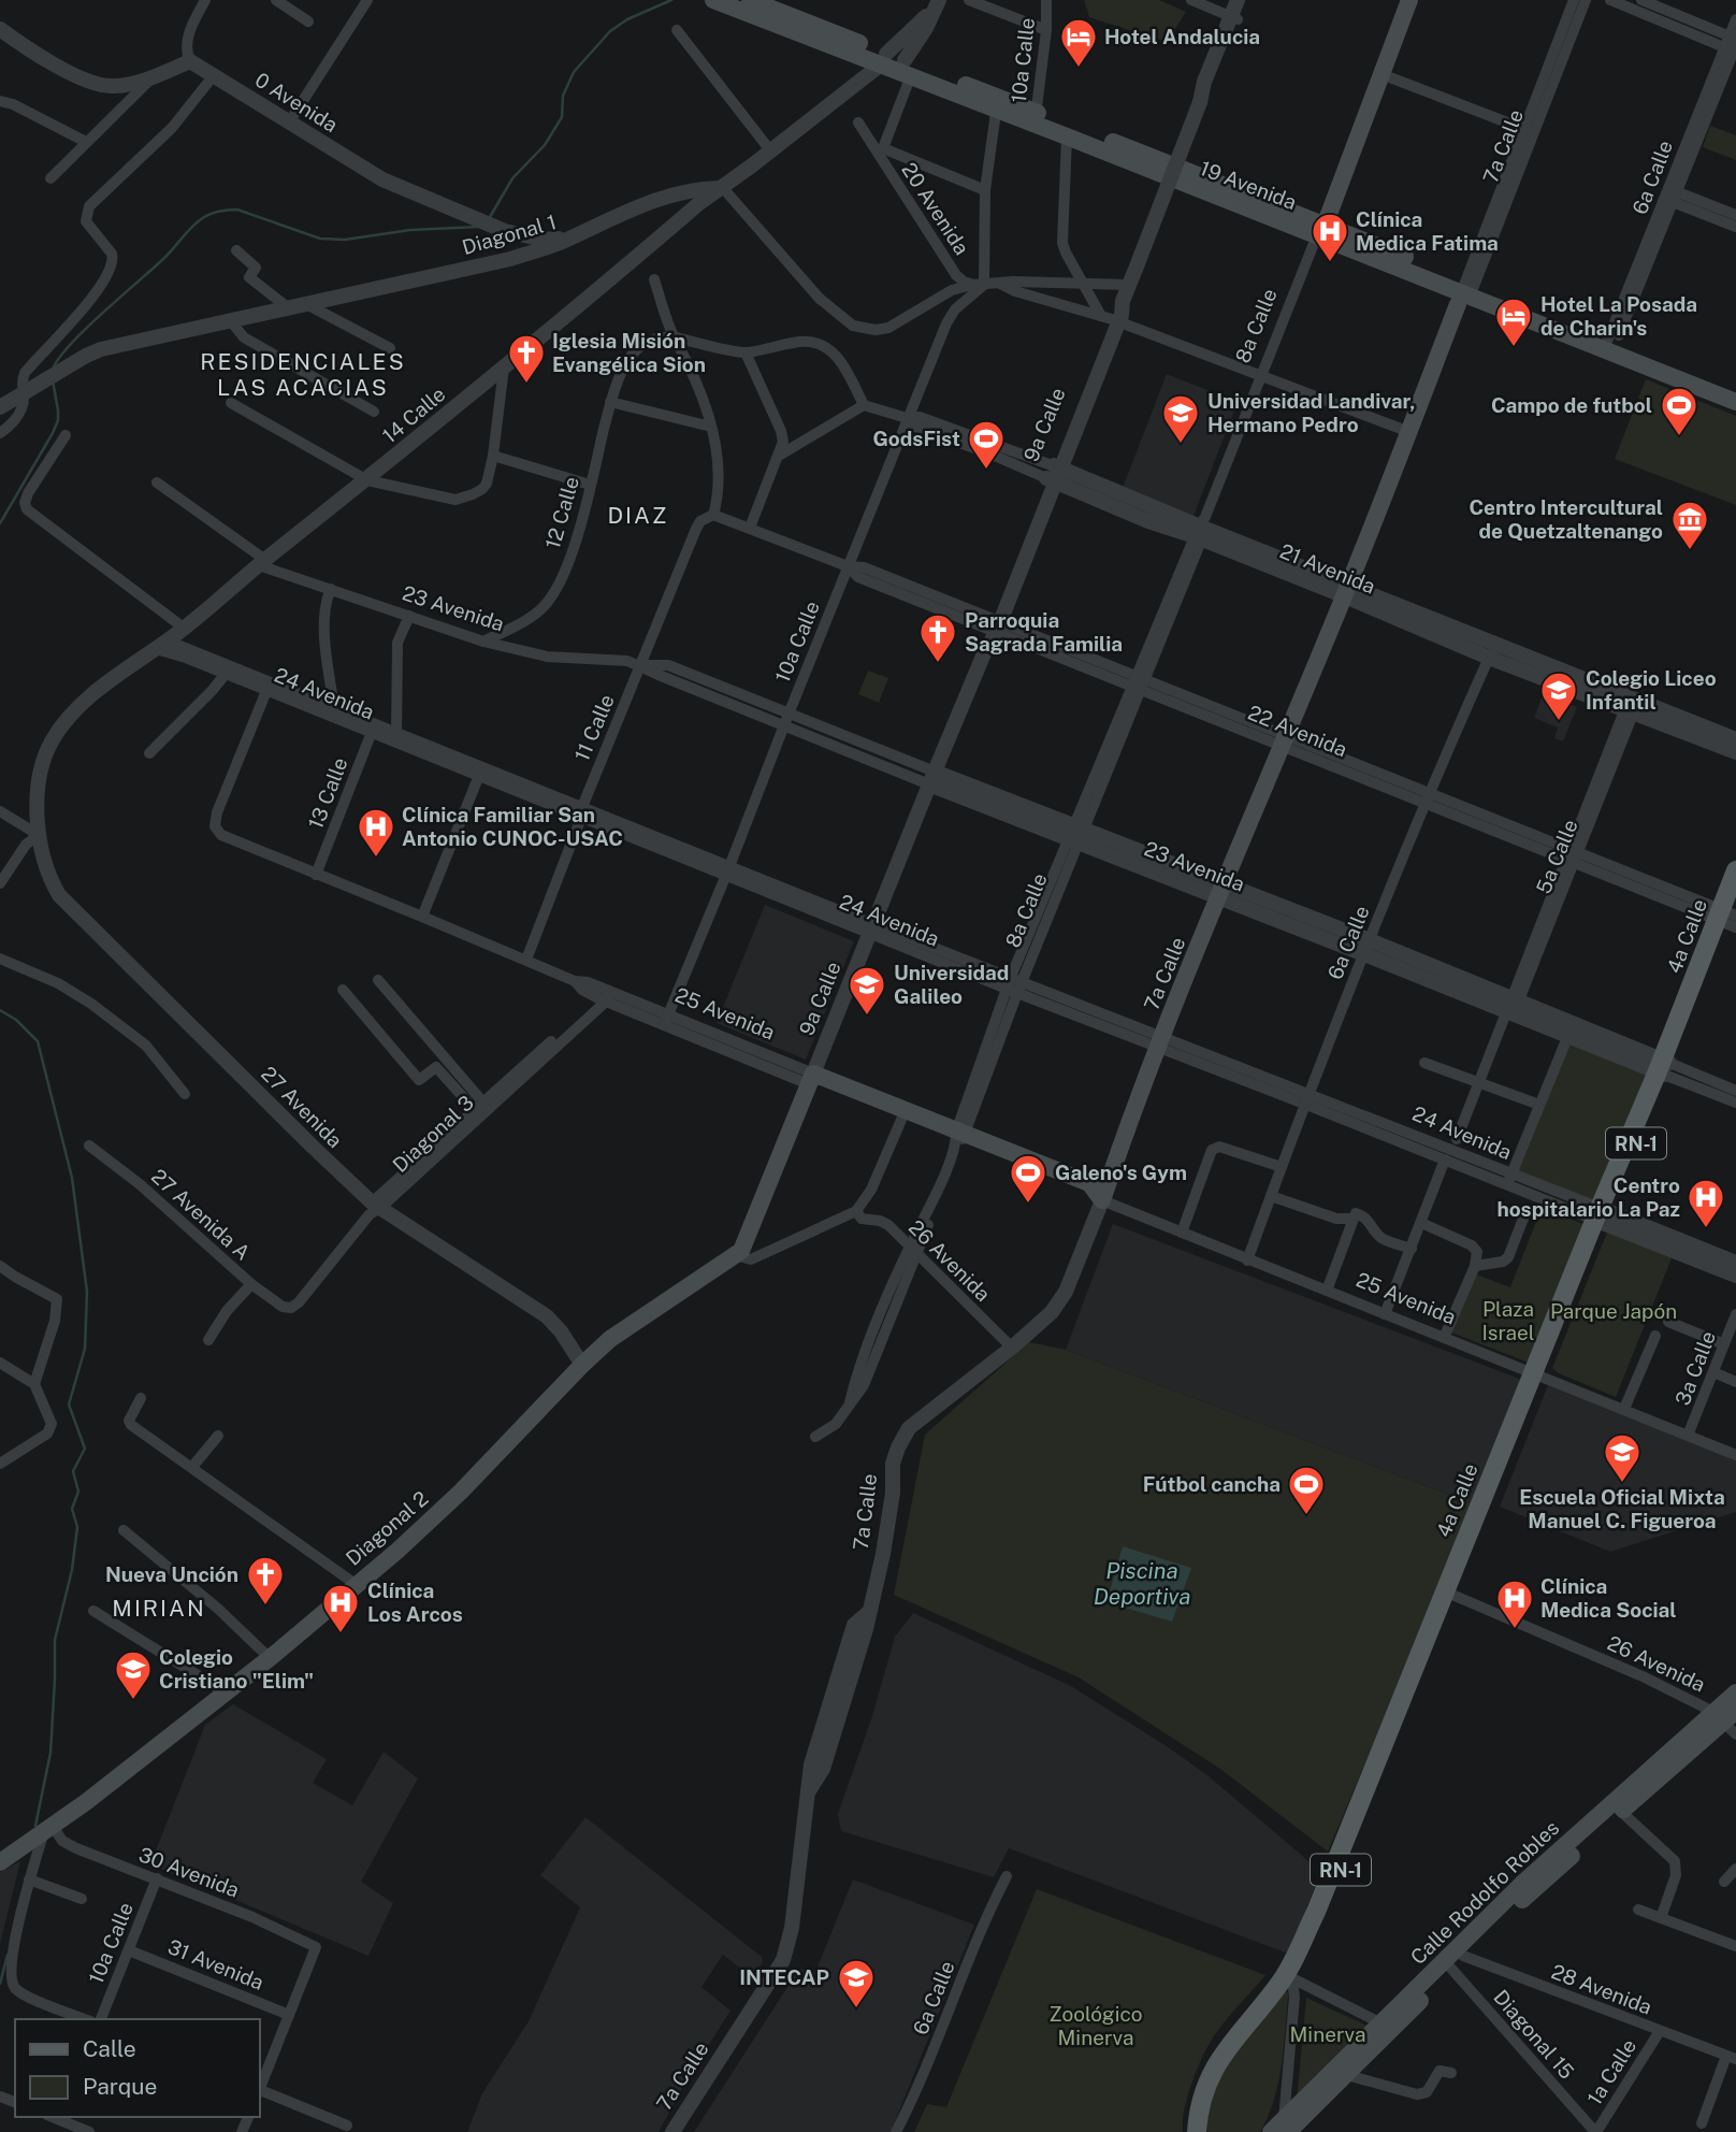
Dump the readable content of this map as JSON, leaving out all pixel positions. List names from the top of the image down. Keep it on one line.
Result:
{"streets":{"main road":["7a Calle","19 Avenida","8a Calle","9a Calle","4a Calle","25 Avenida","RN-1","Diagonal 2","Calle Rodolfo Robles"],"street":["10a Calle","0 Avenida","6a Calle","20 Avenida","Diagonal 1","14 Calle","12 Calle","21 Avenida","23 Avenida","24 Avenida","11 Calle","22 Avenida","13 Calle","5a Calle","27 Avenida","Diagonal 3","27 Avenida A","26 Avenida","3a Calle","30 Avenida","31 Avenida","28 Avenida","Diagonal 15","1a Calle"]},"crossings":[["10a Calle","19 Avenida"],["10a Calle","20 Avenida"],["10a Calle","21 Avenida"],["10a Calle","23 Avenida"],["10a Calle","24 Avenida"],["10a Calle","22 Avenida"],["10a Calle","25 Avenida"],["10a Calle","30 Avenida"],["10a Calle","31 Avenida"],["0 Avenida","Diagonal 1"],["7a Calle","19 Avenida"],["7a Calle","21 Avenida"],["7a Calle","23 Avenida"],["7a Calle","24 Avenida"],["7a Calle","22 Avenida"],["7a Calle","25 Avenida"],["7a Calle","26 Avenida"],["6a Calle","19 Avenida"],["6a Calle","21 Avenida"],["6a Calle","23 Avenida"],["6a Calle","24 Avenida"],["6a Calle","22 Avenida"],["6a Calle","25 Avenida"],["19 Avenida","8a Calle"],["19 Avenida","14 Calle"],["Diagonal 1","14 Calle"],["8a Calle","21 Avenida"],["8a Calle","23 Avenida"],["8a Calle","24 Avenida"],["8a Calle","22 Avenida"],["8a Calle","25 Avenida"],["8a Calle","26 Avenida"],["14 Calle","23 Avenida"],["14 Calle","24 Avenida"],["14 Calle","27 Avenida"],["9a Calle","21 Avenida"],["9a Calle","23 Avenida"],["9a Calle","24 Avenida"],["9a Calle","22 Avenida"],["9a Calle","25 Avenida"],["9a Calle","Diagonal 2"],["12 Calle","23 Avenida"],["12 Calle","11 Calle"],["21 Avenida","5a Calle"],["23 Avenida","11 Calle"],["23 Avenida","5a Calle"],["23 Avenida","4a Calle"],["24 Avenida","11 Calle"],["24 Avenida","13 Calle"],["24 Avenida","4a Calle"],["24 Avenida","25 Avenida"],["11 Calle","22 Avenida"],["11 Calle","25 Avenida"],["22 Avenida","5a Calle"],["22 Avenida","4a Calle"],["13 Calle","25 Avenida"],["4a Calle","25 Avenida"],["4a Calle","26 Avenida"],["25 Avenida","Diagonal 3"],["25 Avenida","3a Calle"],["27 Avenida","Diagonal 3"],["27 Avenida","Diagonal 2"],["Diagonal 3","27 Avenida A"],["26 Avenida","Calle Rodolfo Robles"],["Diagonal 2","30 Avenida"],["30 Avenida","31 Avenida"],["Calle Rodolfo Robles","28 Avenida"],["Calle Rodolfo Robles","Diagonal 15"],["28 Avenida","Diagonal 15"],["28 Avenida","1a Calle"],["Diagonal 15","1a Calle"]],"districts":["RESIDENCIALES LAS ACACIAS","DIAZ","MIRIAN"],"water":["Piscina Deportiva"],"parks":["Plaza Israel","Parque Japón","Zoológico Minerva","Minerva"],"places":{"hotel":["Hotel Andalucia","Hotel La Posada de Charin's"],"hospital":["Clínica Medica Fatima","Clínica Familiar San Antonio CUNOC-USAC","Centro hospitalario La Paz","Clínica Medica Social","Clínica Los Arcos"],"church":["Iglesia Misión Evangélica Sion","Parroquia Sagrada Familia","Nueva Unción"],"sports":["Campo de futbol","GodsFist","Galeno's Gym","Fútbol cancha"],"school or university":["Universidad Landivar, Hermano Pedro","Colegio Liceo Infantil","Universidad Galileo","Escuela Oficial Mixta Manuel C. Figueroa","Colegio Cristiano \"Elim\"","INTECAP"],"museum":["Centro Intercultural de Quetzaltenango"]},"legend":["Calle","Parque"]}
